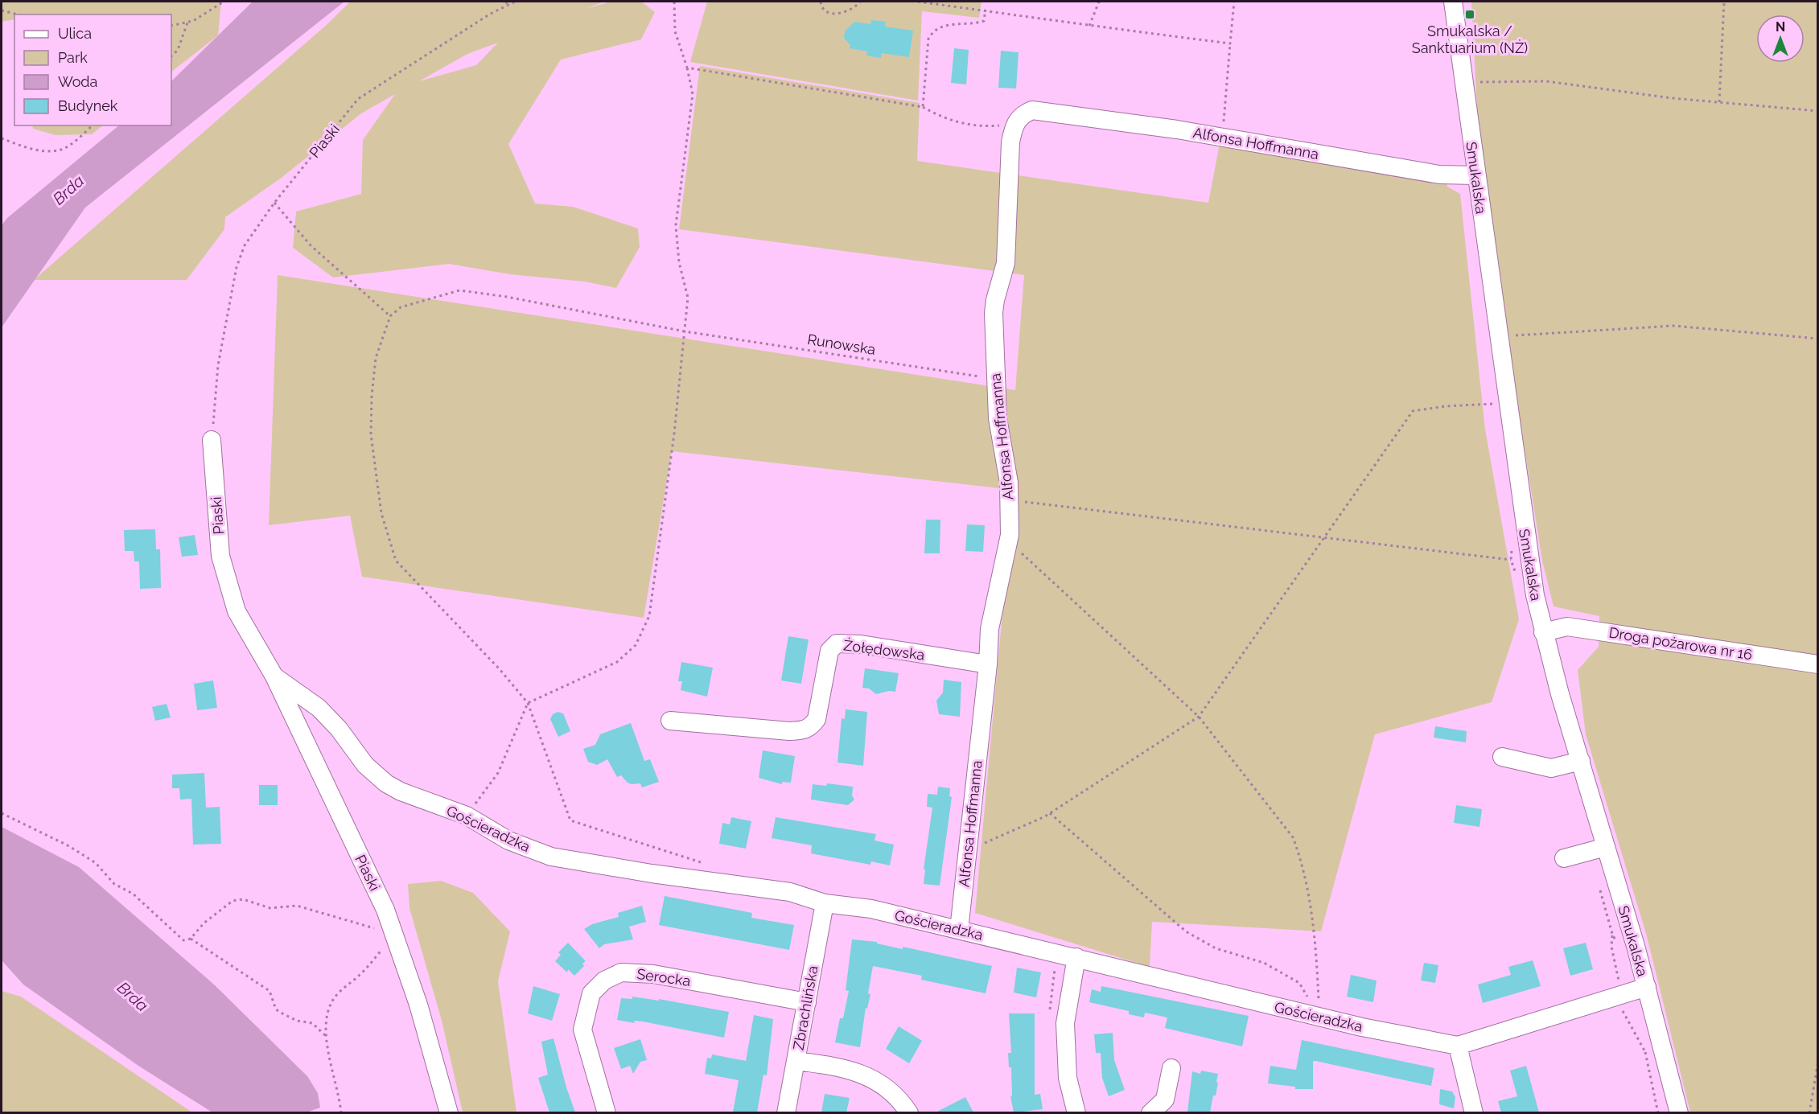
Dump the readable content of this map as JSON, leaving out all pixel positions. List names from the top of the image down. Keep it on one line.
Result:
{"streets":{"street":["Piaski","Alfonsa Hoffmanna","Smukalska","Droga pożarowa nr 16","Żołędowska","Gościeradzka","Serocka","Zbrachlińska"],"path":["Runowska"]},"crossings":[["Piaski","Gościeradzka"],["Alfonsa Hoffmanna","Smukalska"],["Alfonsa Hoffmanna","Runowska"],["Alfonsa Hoffmanna","Żołędowska"],["Alfonsa Hoffmanna","Gościeradzka"],["Smukalska","Droga pożarowa nr 16"],["Smukalska","Gościeradzka"],["Gościeradzka","Zbrachlińska"],["Serocka","Zbrachlińska"]],"water":["Brda"],"places":{"transit":["Smukalska / Sanktuarium (NŻ)"]},"legend":["Ulica","Park","Woda","Budynek"],"north":"top"}
